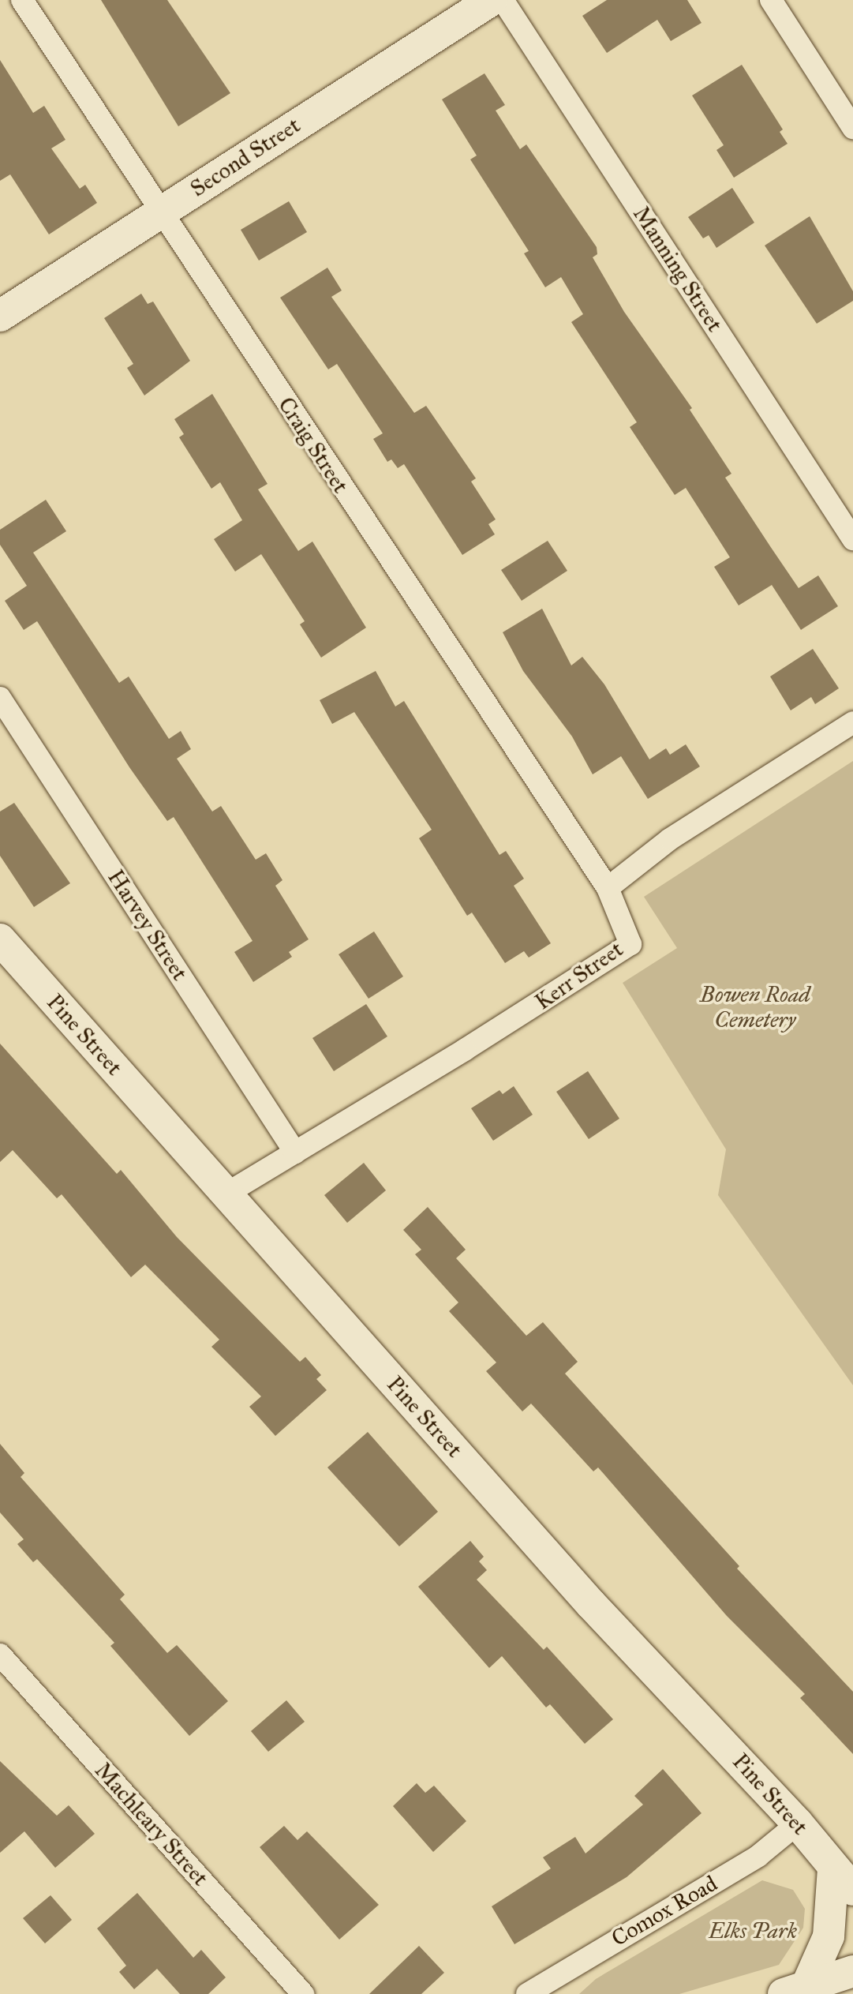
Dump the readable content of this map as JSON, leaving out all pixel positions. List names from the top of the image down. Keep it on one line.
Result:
{"streets":{"street":["Second Street","Manning Street","Craig Street","Harvey Street","Kerr Street","Pine Street","Machleary Street","Comox Road"]},"crossings":[["Second Street","Craig Street"],["Craig Street","Kerr Street"],["Harvey Street","Kerr Street"],["Kerr Street","Pine Street"],["Pine Street","Comox Road"]],"parks":["Bowen Road Cemetery","Elks Park"]}
